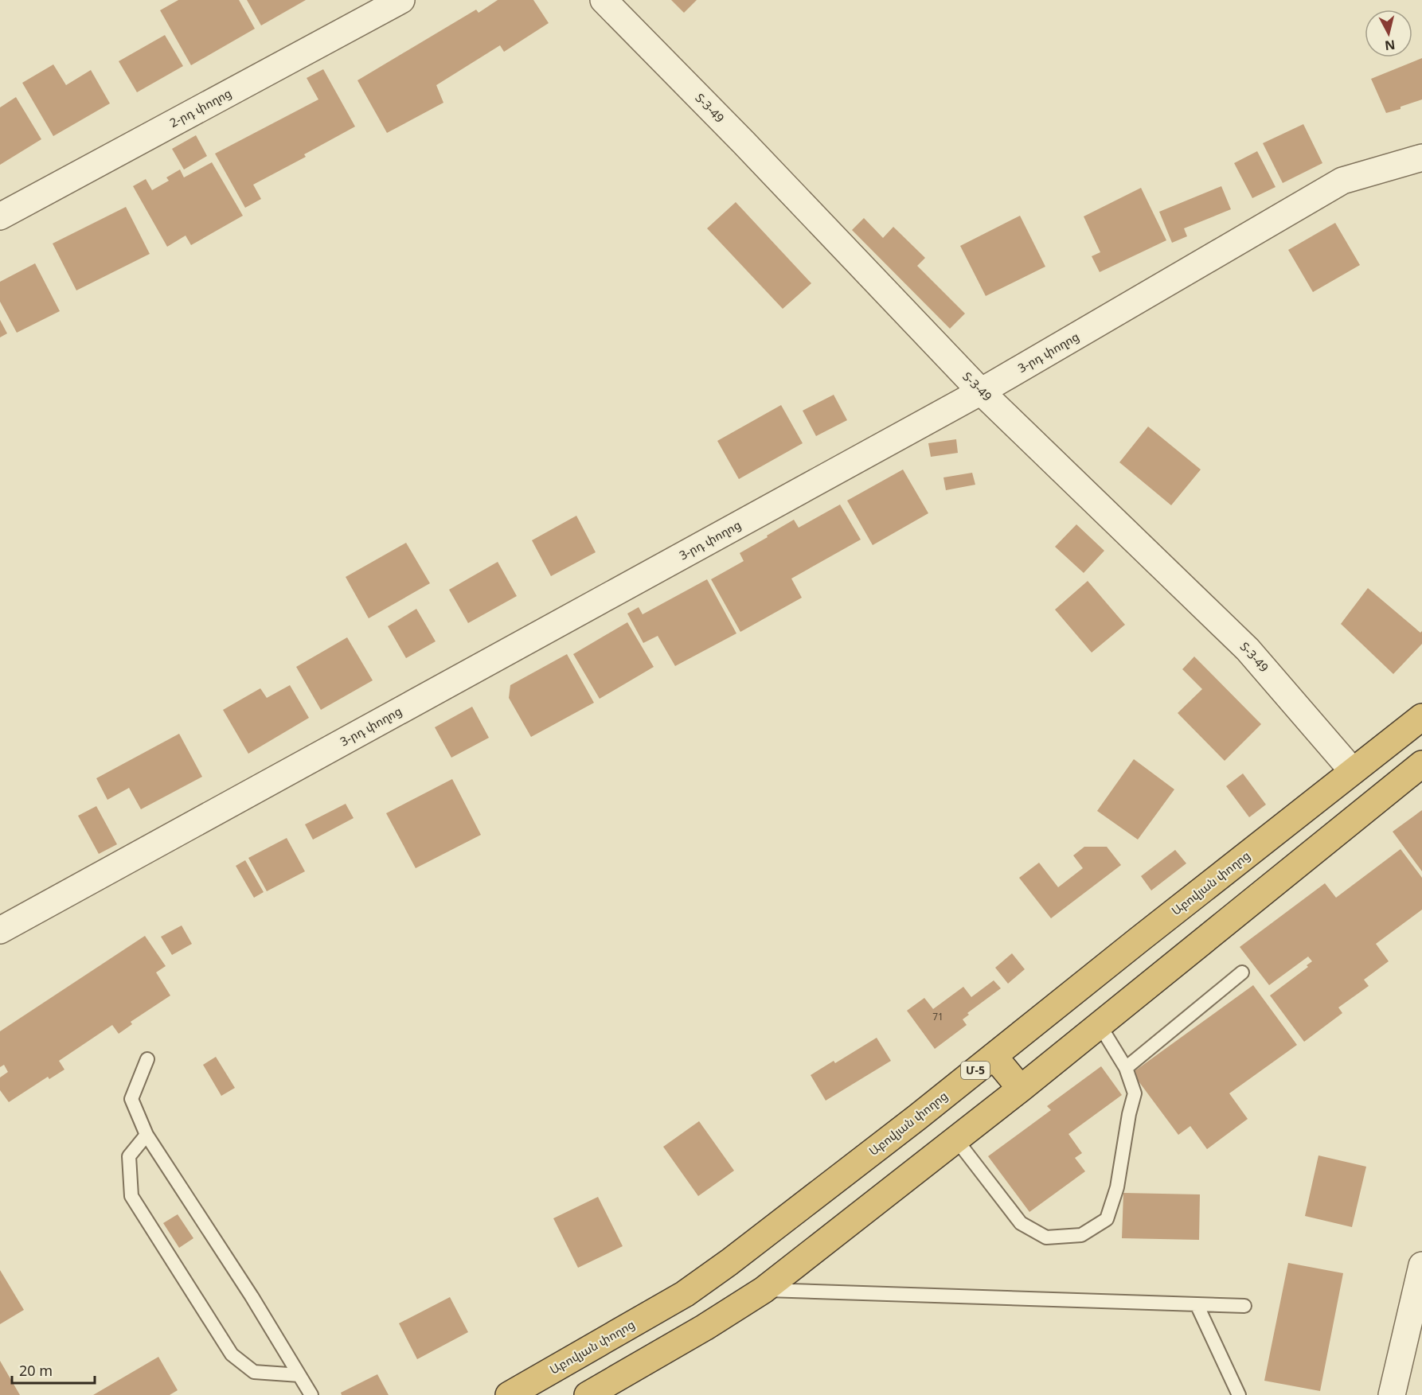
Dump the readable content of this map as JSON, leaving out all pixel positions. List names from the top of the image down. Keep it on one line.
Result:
{"streets":{"highway":["Աբովյան փողոց","Մ-5"],"street":["2-րդ փողոց","Տ-3-49","3-րդ փողոց"]},"crossings":[["Տ-3-49","3-րդ փողոց"],["Տ-3-49","Աբովյան փողոց"]],"house_numbers":["71"],"scale_bar":"20 m","north":"bottom"}
